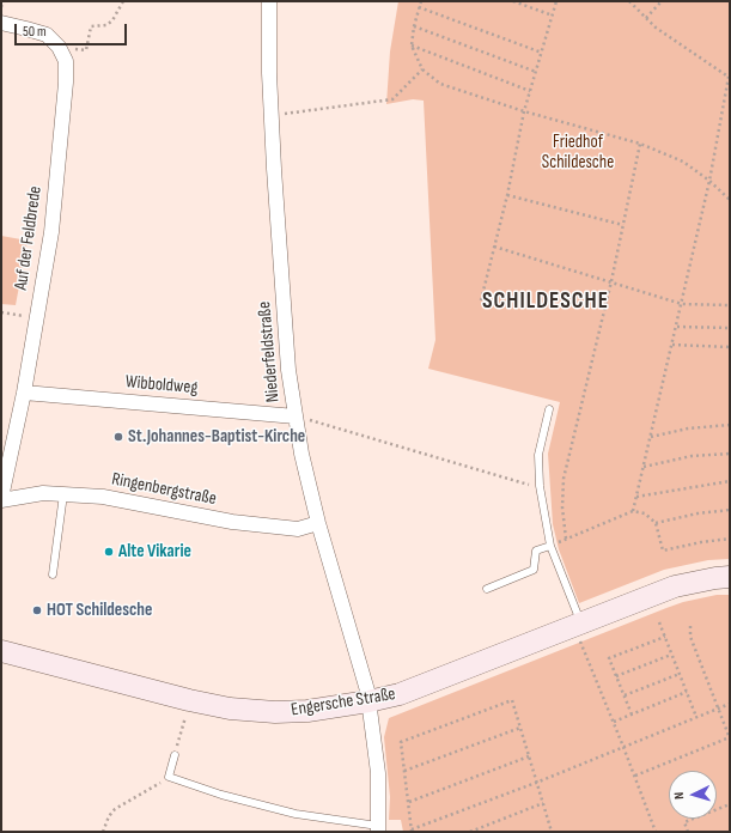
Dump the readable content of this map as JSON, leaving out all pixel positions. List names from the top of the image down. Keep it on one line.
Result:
{"streets":{"main road":["Engersche Straße"],"street":["Auf der Feldbrede","Niederfeldstraße","Wibboldweg","Ringenbergstraße"]},"crossings":[["Auf der Feldbrede","Wibboldweg"],["Auf der Feldbrede","Ringenbergstraße"],["Niederfeldstraße","Wibboldweg"],["Niederfeldstraße","Ringenbergstraße"],["Niederfeldstraße","Engersche Straße"]],"districts":["SCHILDESCHE"],"parks":["Friedhof Schildesche"],"places":["St.Johannes-Baptist-Kirche","Alte Vikarie","HOT Schildesche"],"scale_bar":"50 m","north":"left"}
